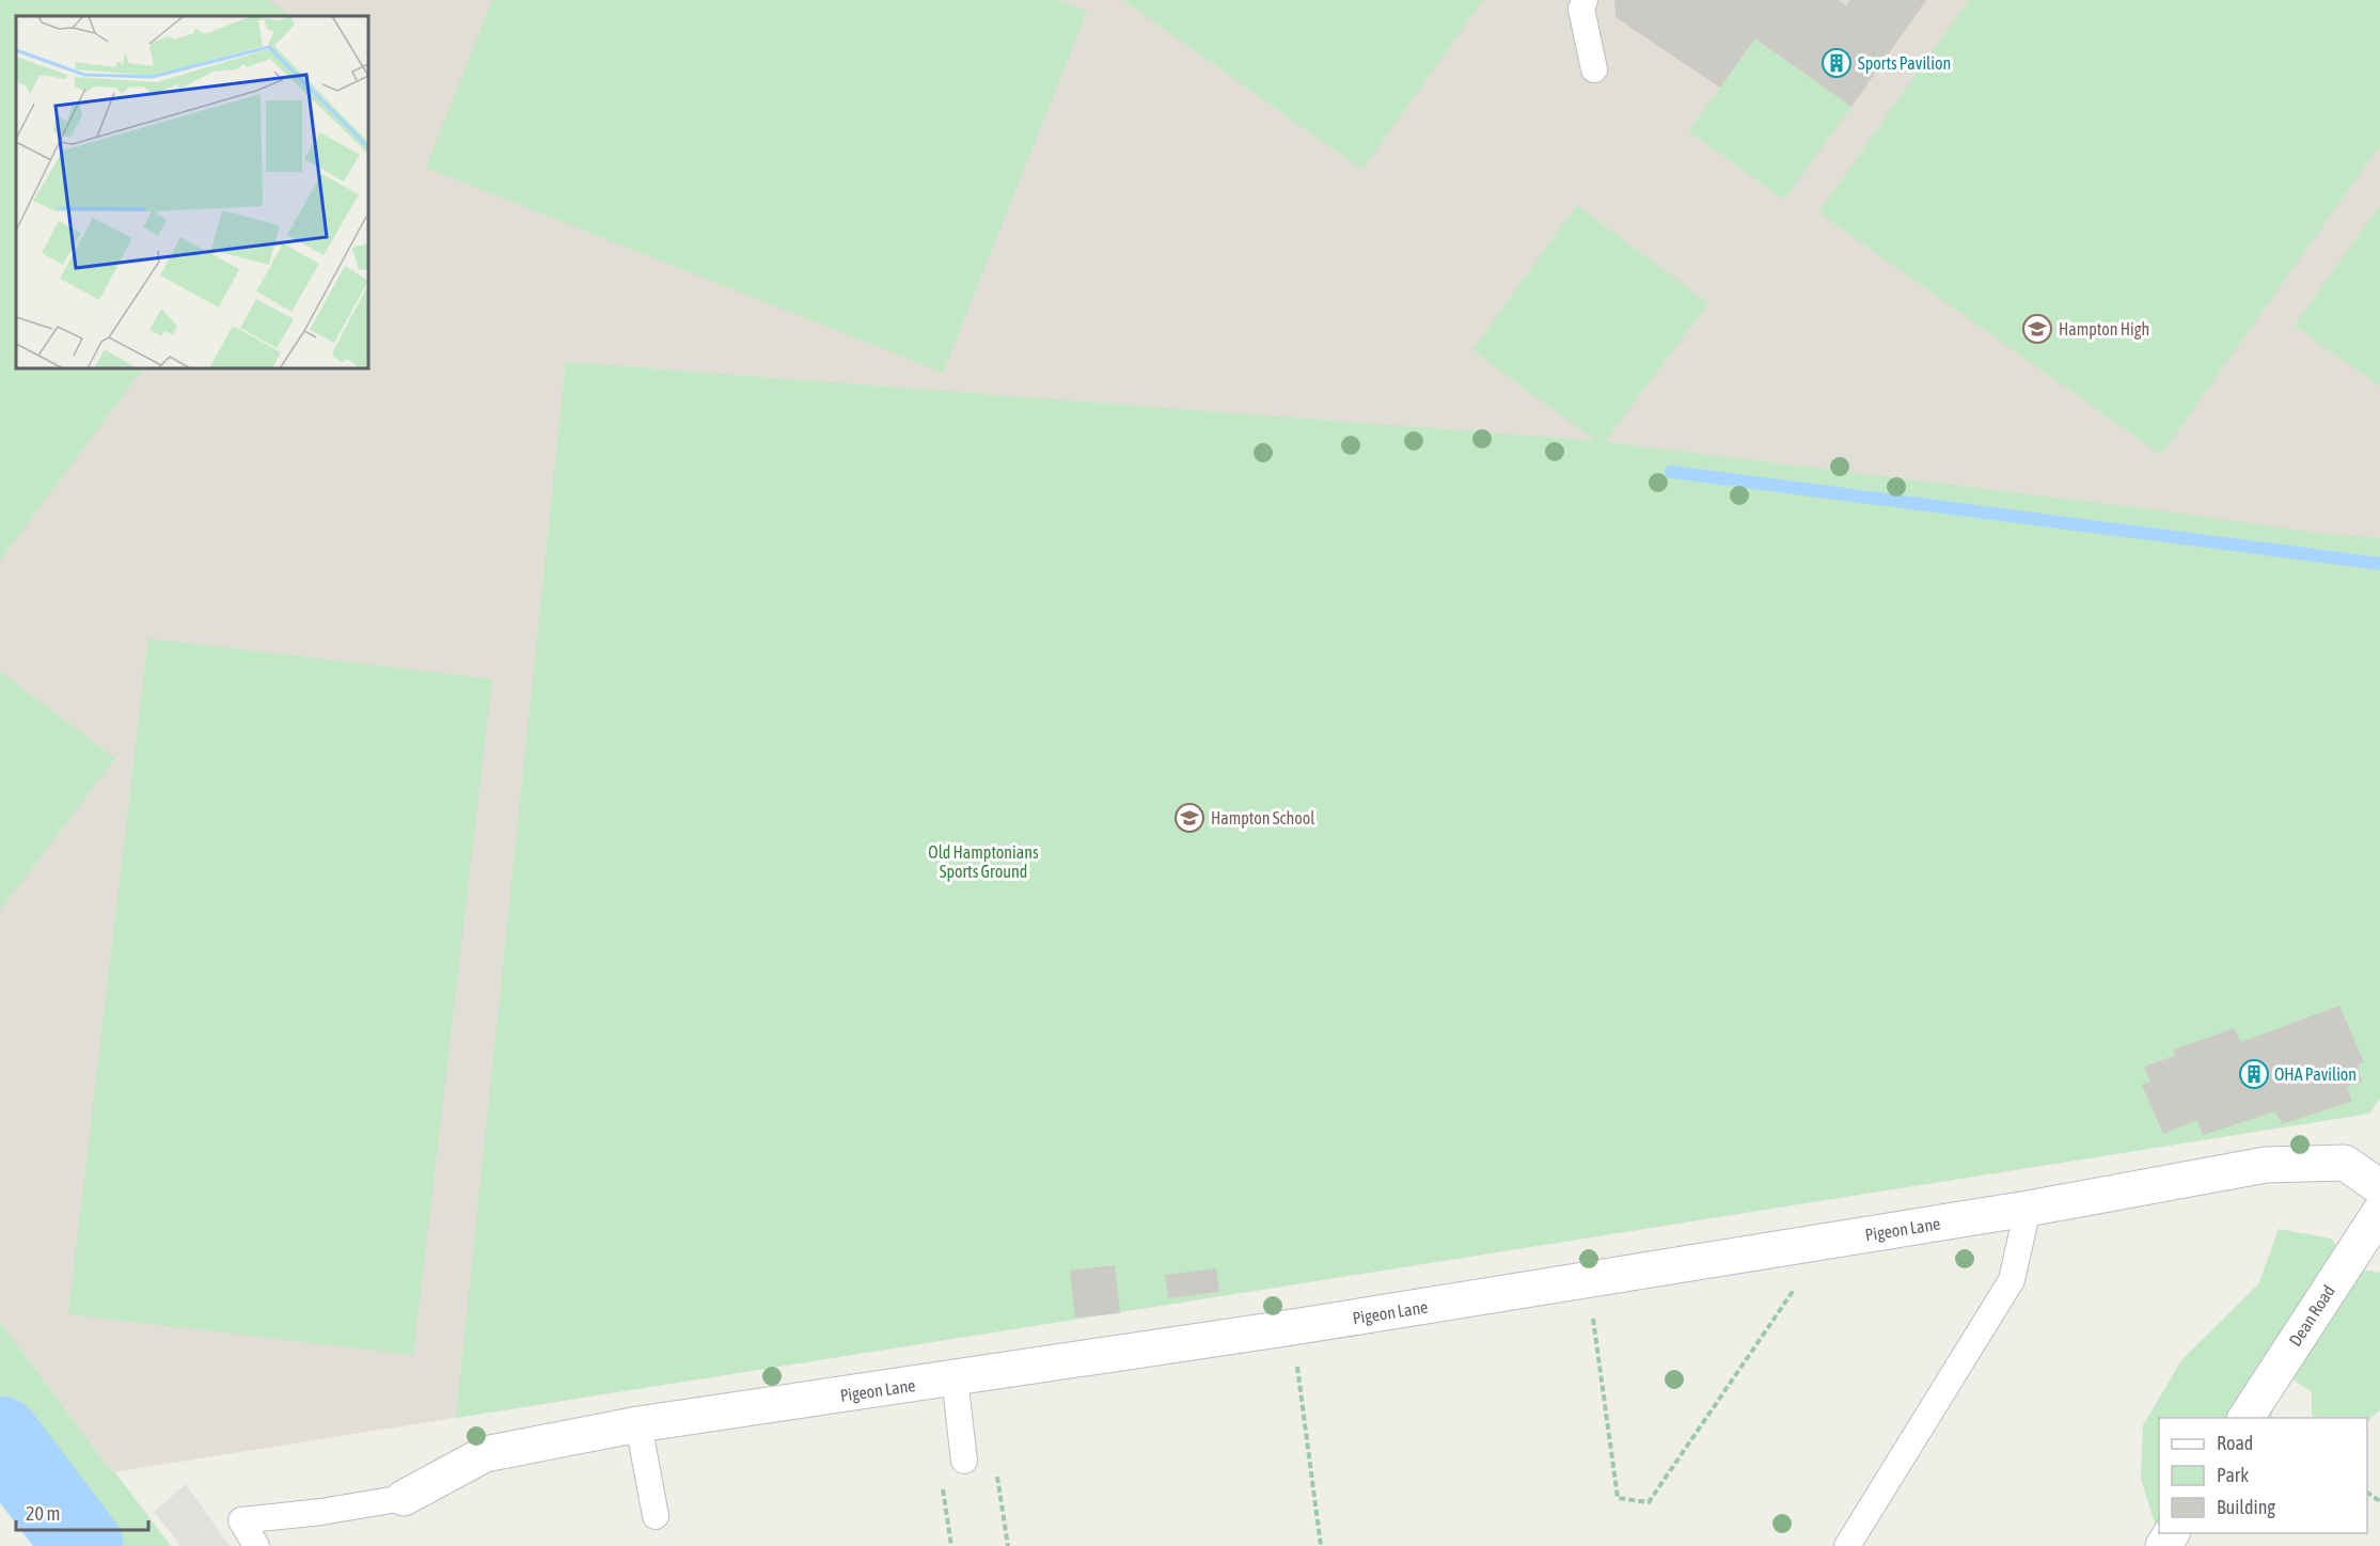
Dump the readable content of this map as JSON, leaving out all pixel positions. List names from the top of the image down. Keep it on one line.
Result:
{"streets":{"street":["Pigeon Lane","Dean Road"]},"parks":["Old Hamptonians Sports Ground"],"places":{"building":["Sports Pavilion","OHA Pavilion"],"school or university":["Hampton High","Hampton School"]},"legend":["Road","Park","Building"],"scale_bar":"20 m"}
